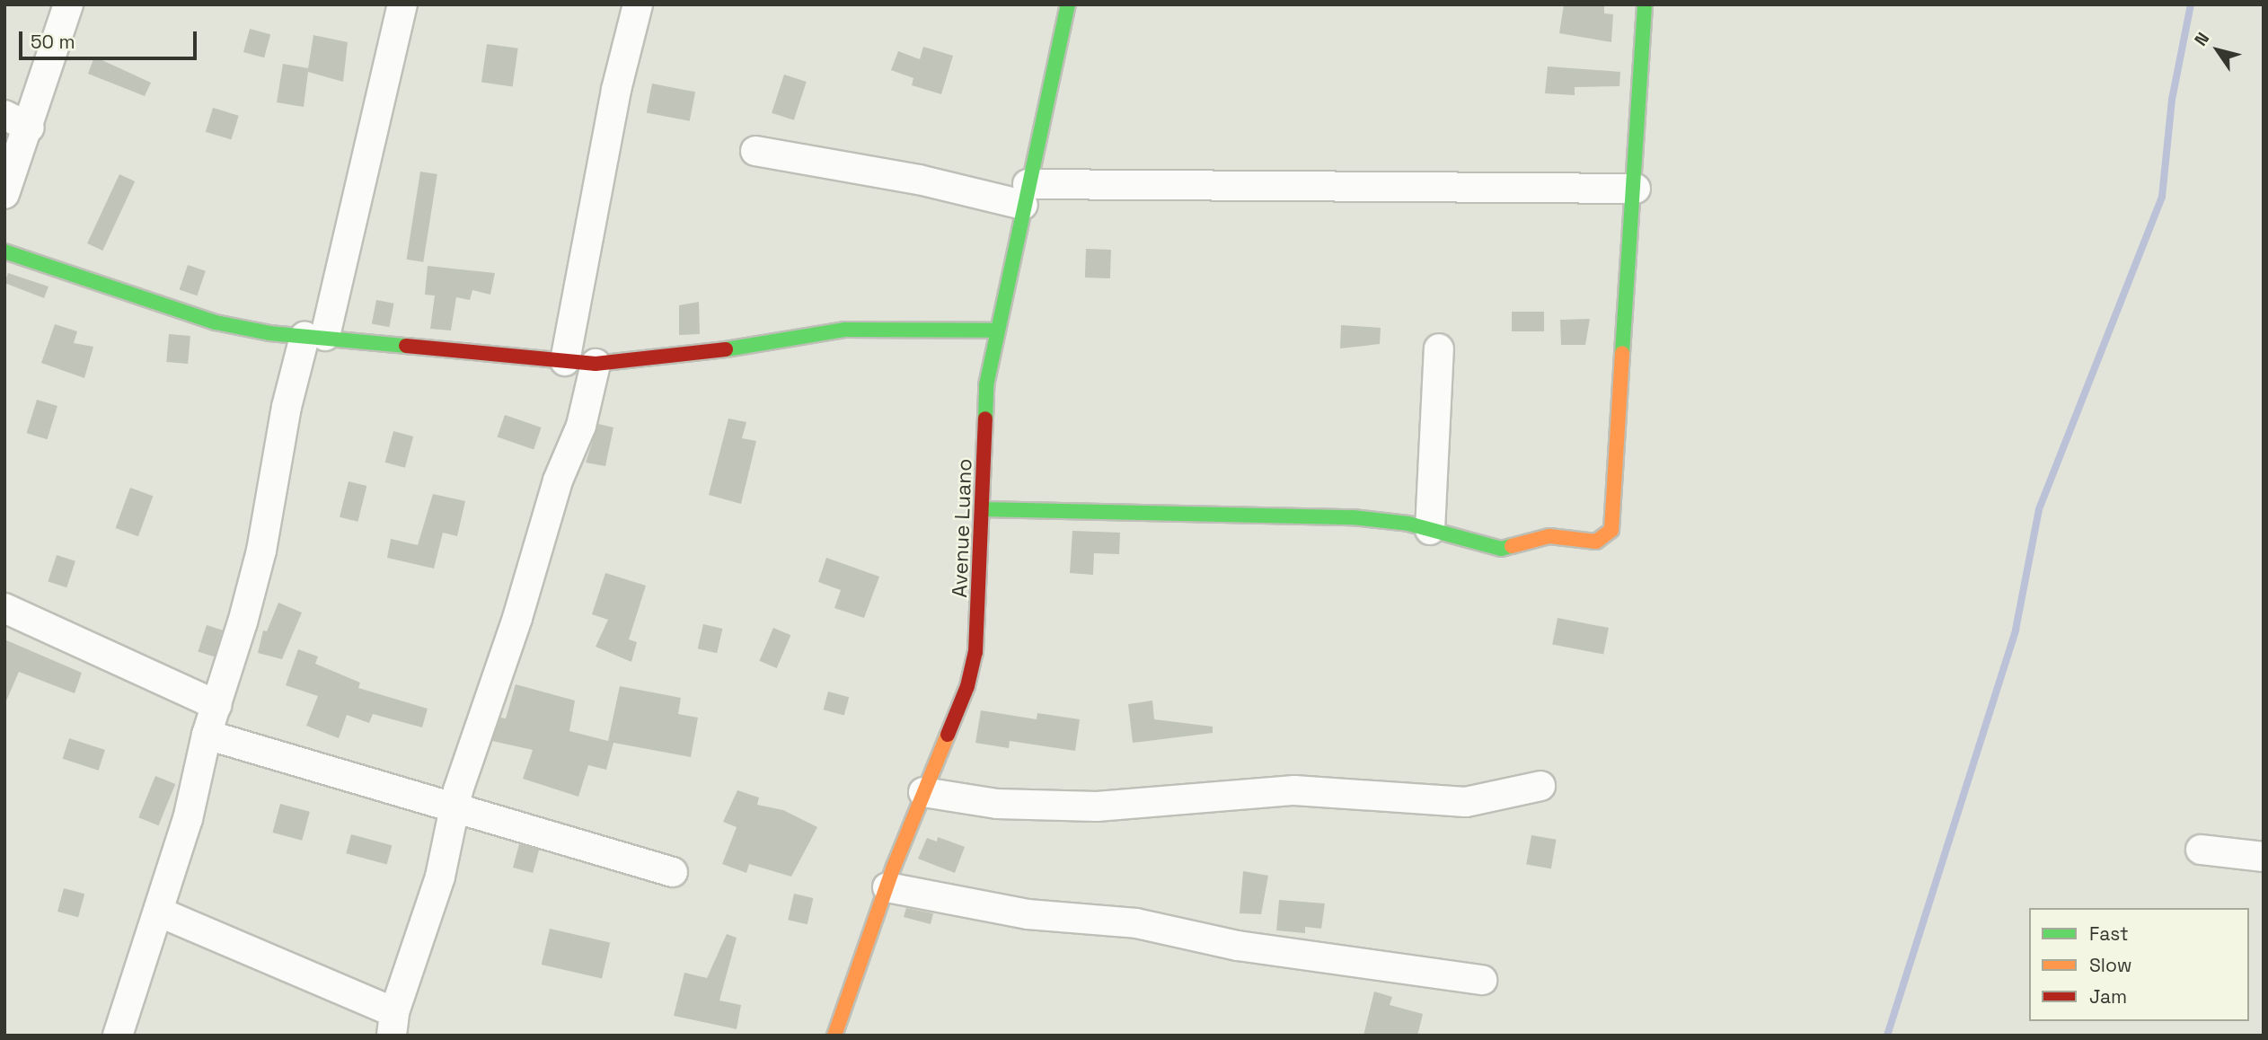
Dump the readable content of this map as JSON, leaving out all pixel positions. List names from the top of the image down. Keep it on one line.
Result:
{"streets":{"street":["Avenue Luano"]},"legend":["Fast","Slow","Jam"],"scale_bar":"50 m","north":"top left"}
